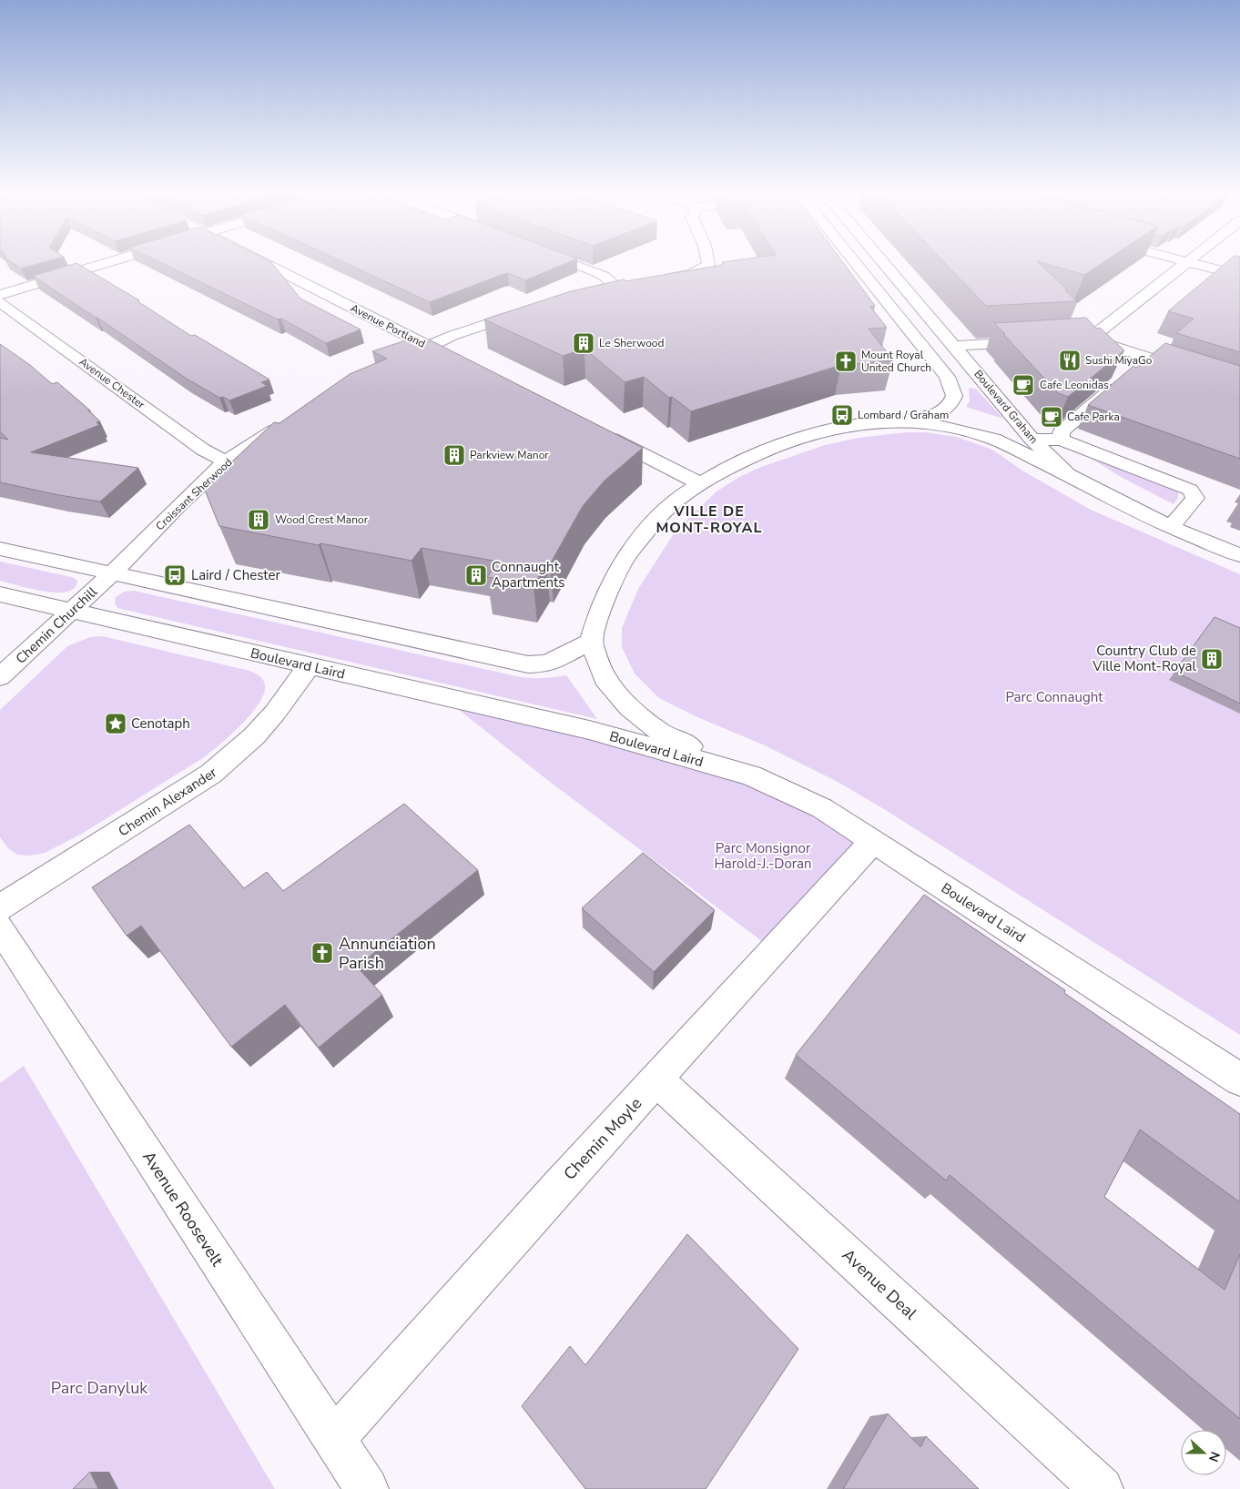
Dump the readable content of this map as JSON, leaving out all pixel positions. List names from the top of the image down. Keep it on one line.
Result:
{"streets":{"street":["Avenue Portland","Avenue Chester","Boulevard Graham","Croissant Sherwood","Chemin Churchill","Boulevard Laird","Chemin Alexander","Chemin Moyle","Avenue Roosevelt","Avenue Deal"]},"crossings":[["Avenue Chester","Croissant Sherwood"],["Croissant Sherwood","Chemin Churchill"],["Chemin Churchill","Boulevard Laird"],["Boulevard Laird","Chemin Alexander"],["Boulevard Laird","Chemin Moyle"],["Chemin Moyle","Avenue Roosevelt"],["Chemin Moyle","Avenue Deal"]],"districts":["VILLE DE MONT-ROYAL"],"parks":["Parc Connaught","Parc Monsignor Harold-J.-Doran","Parc Danyluk"],"places":{"building":["Le Sherwood","Parkview Manor","Wood Crest Manor","Connaught Apartments","Country Club de Ville Mont-Royal"],"restaurant":["Sushi MiyaGo"],"church":["Mount Royal United Church","Annunciation Parish"],"cafe":["Cafe Leonidas","Cafe Parka"],"bus stop":["Lombard / Graham","Laird / Chester"],"place":["Cenotaph"]},"north":"right"}
